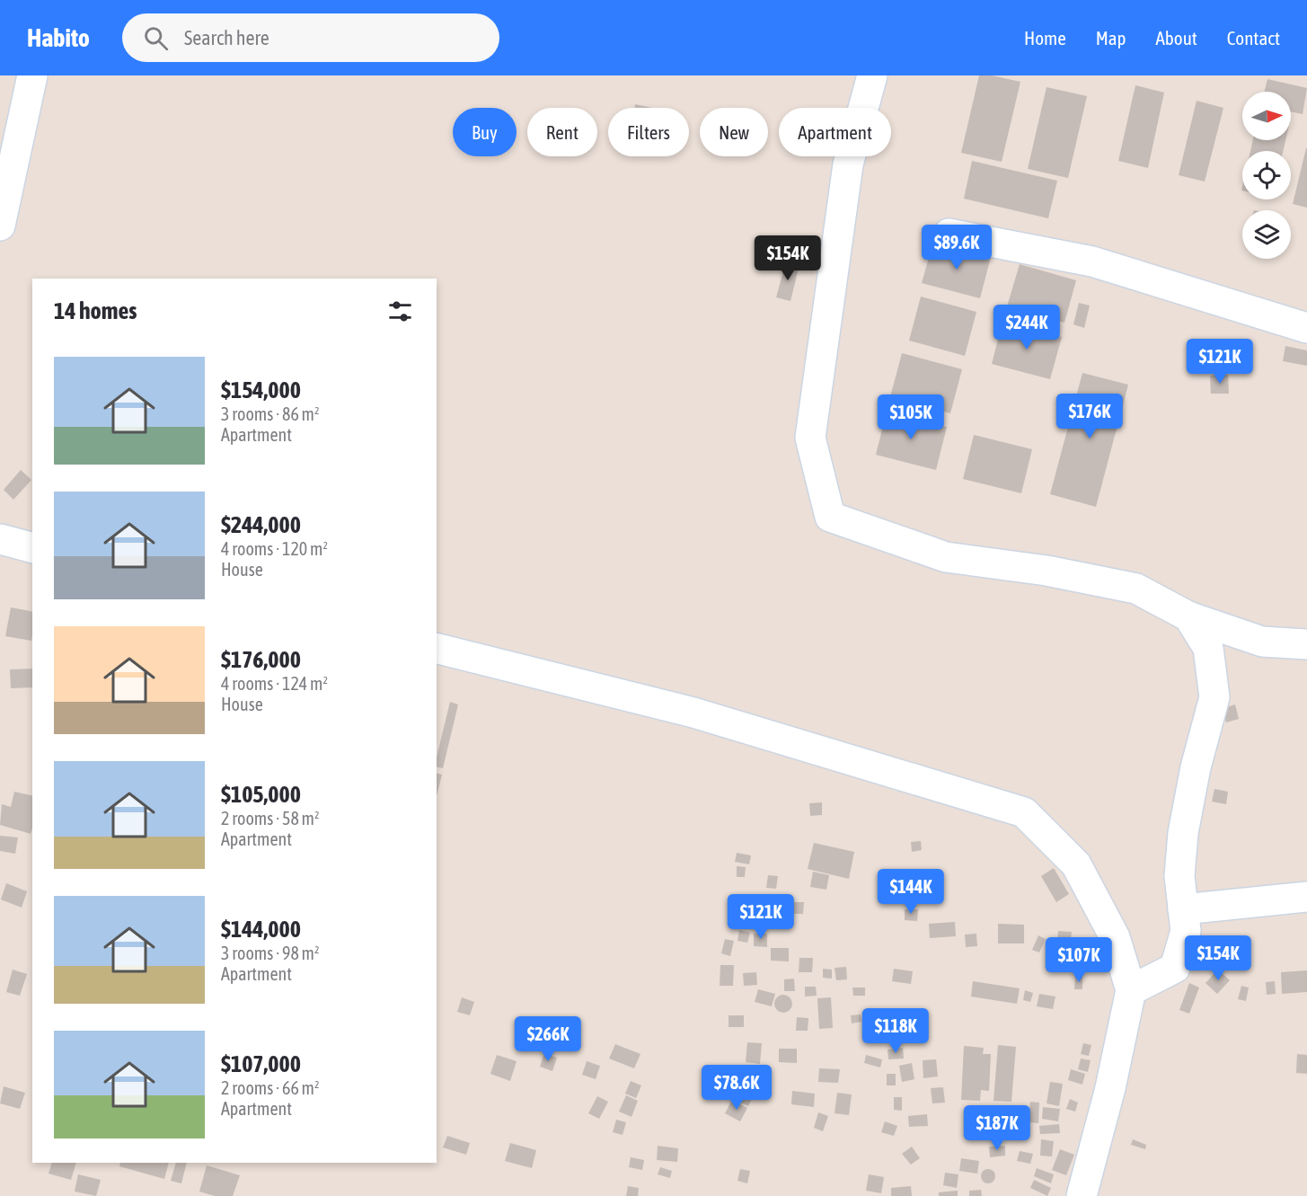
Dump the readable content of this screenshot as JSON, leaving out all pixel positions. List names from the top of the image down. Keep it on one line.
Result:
{"north":"right","page":{"header":"Habito","search":"Search here","nav":["Home","Map","About","Contact"],"chip":["Buy","Rent","Filters","New","Apartment"],"price":["$89.6K","$154K","$244K","$121K","$176K","$105K","$144K","$121K","$154K","$107K","$118K","$266K","$78.6K","$187K"],"heading":"14 homes","list":[{"name":"$154,000","note":"3 rooms · 86 m² · Apartment"},{"name":"$244,000","note":"4 rooms · 120 m² · House"},{"name":"$176,000","note":"4 rooms · 124 m² · House"},{"name":"$105,000","note":"2 rooms · 58 m² · Apartment"},{"name":"$144,000","note":"3 rooms · 98 m² · Apartment"},{"name":"$107,000","note":"2 rooms · 66 m² · Apartment"}]}}
